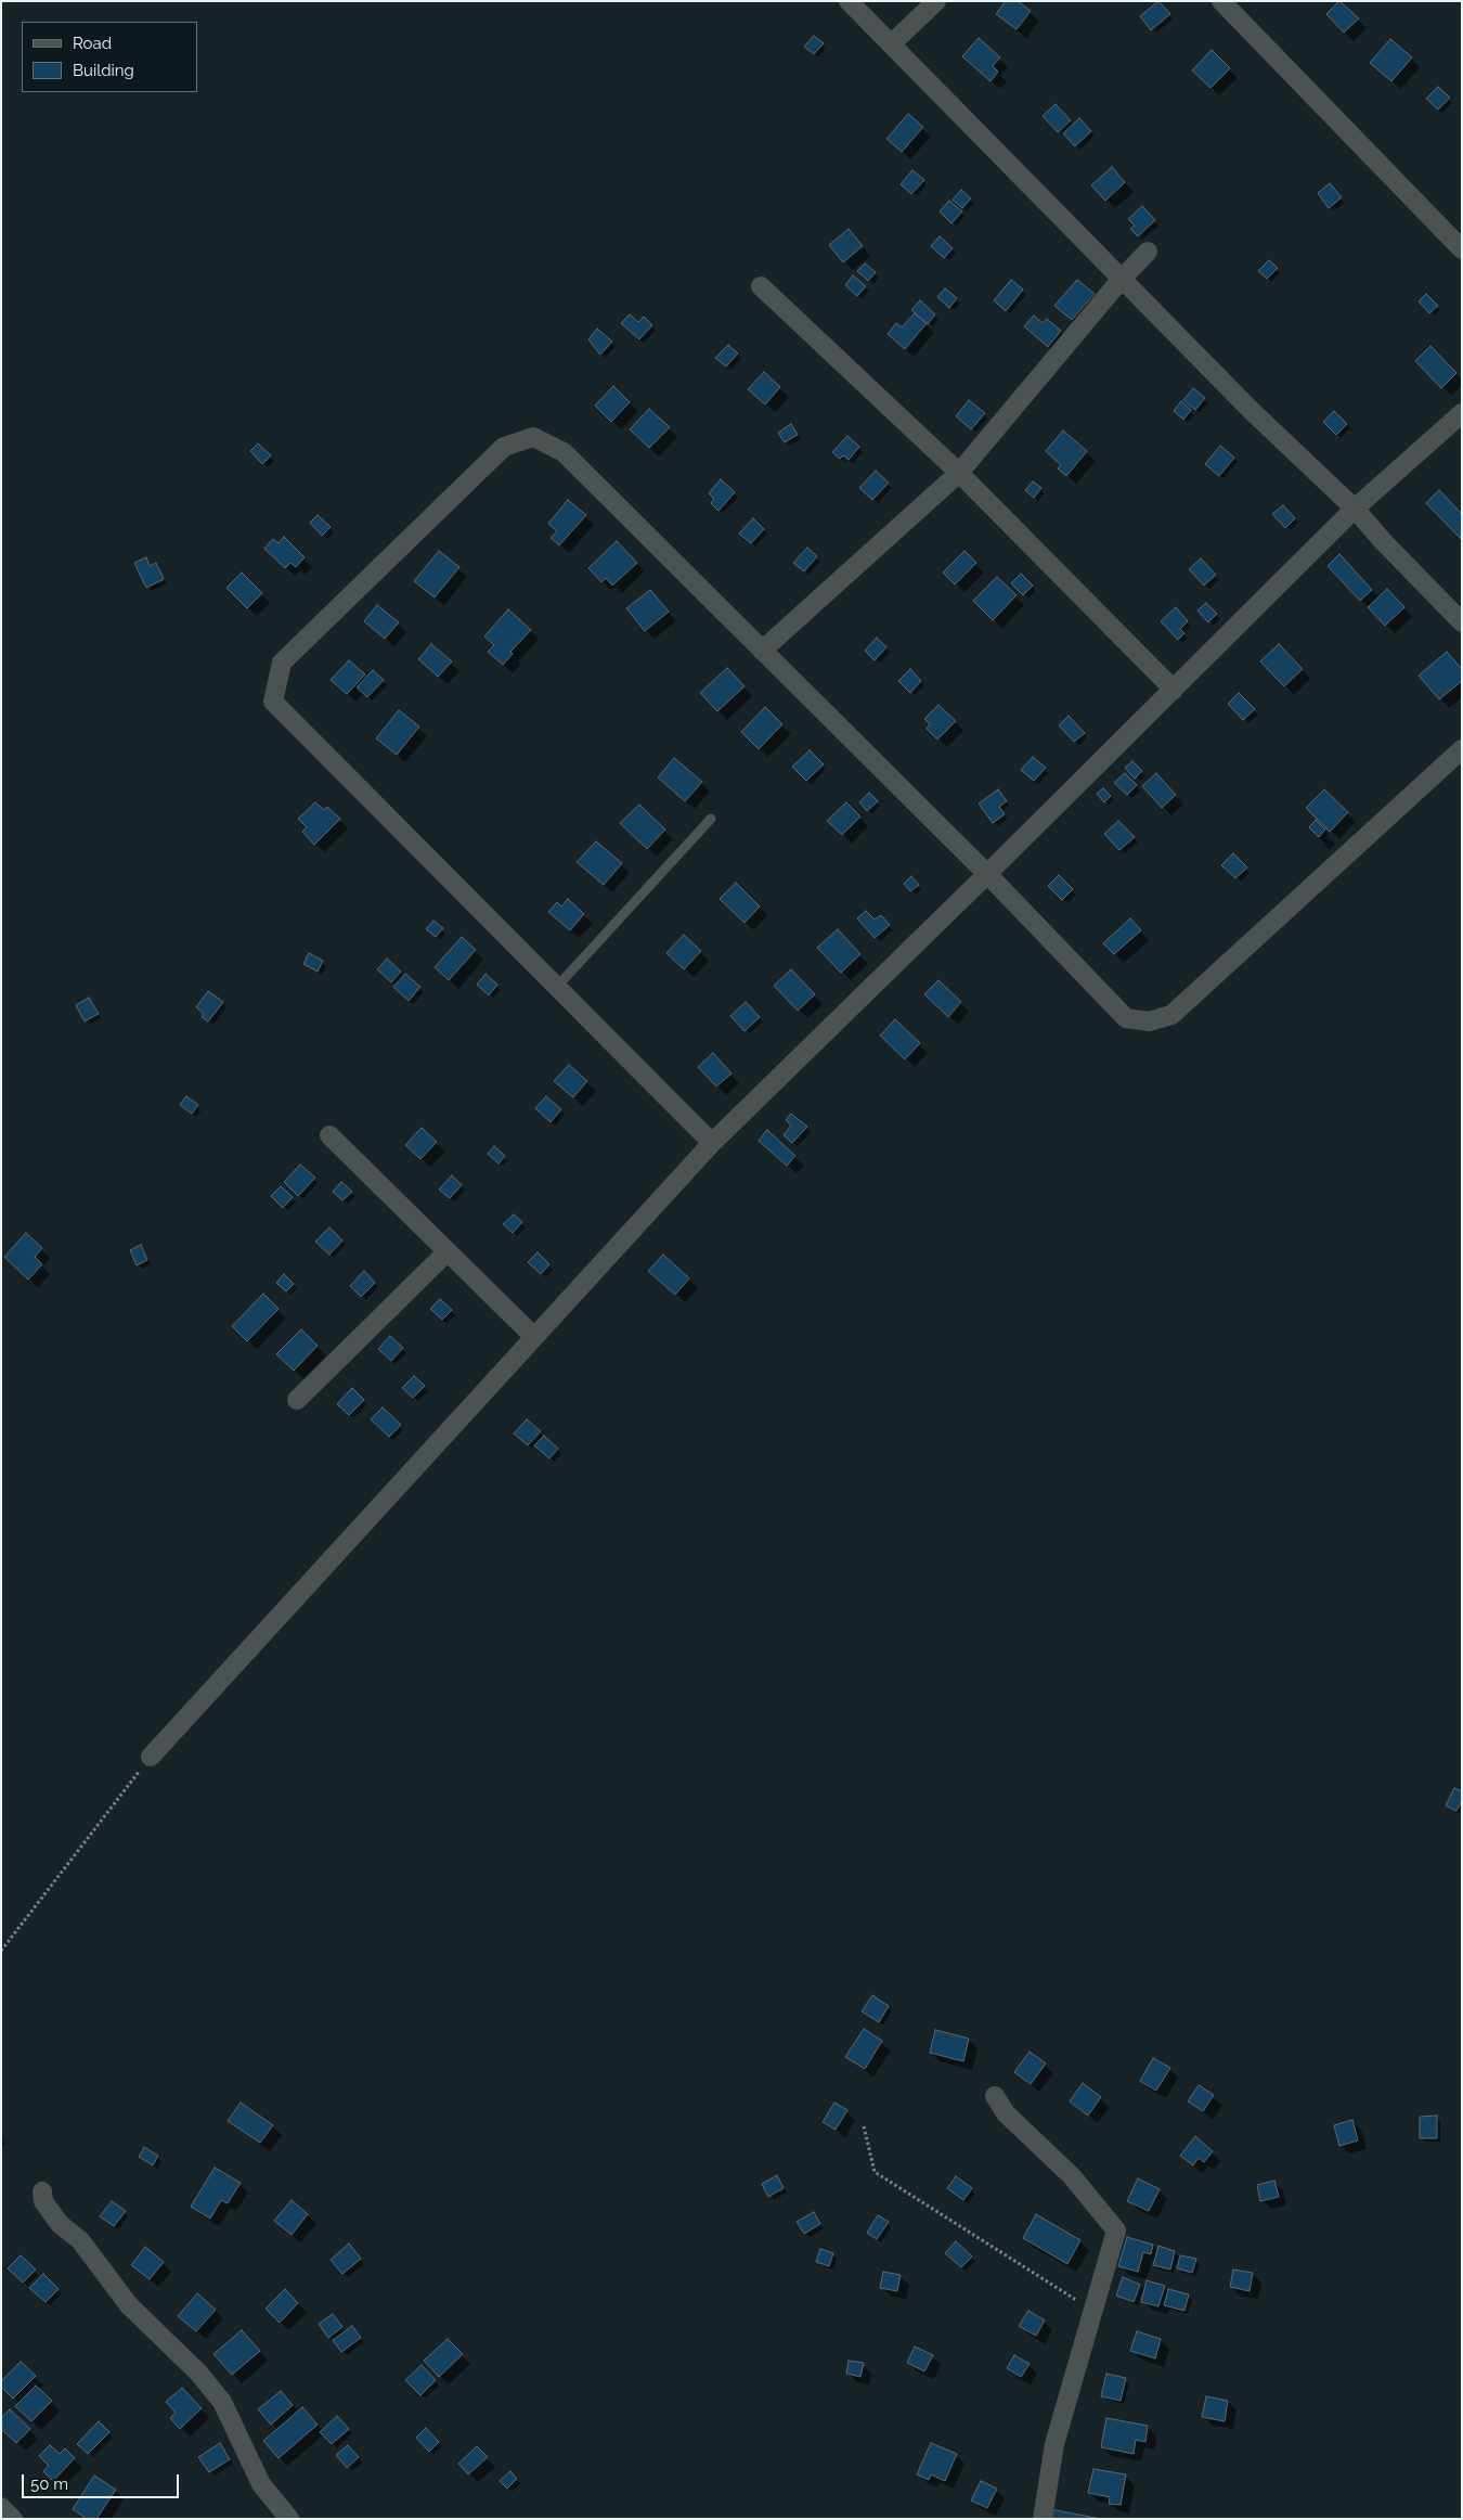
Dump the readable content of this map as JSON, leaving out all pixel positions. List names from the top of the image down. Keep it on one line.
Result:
{"legend":["Road","Building"],"scale_bar":"50 m"}
